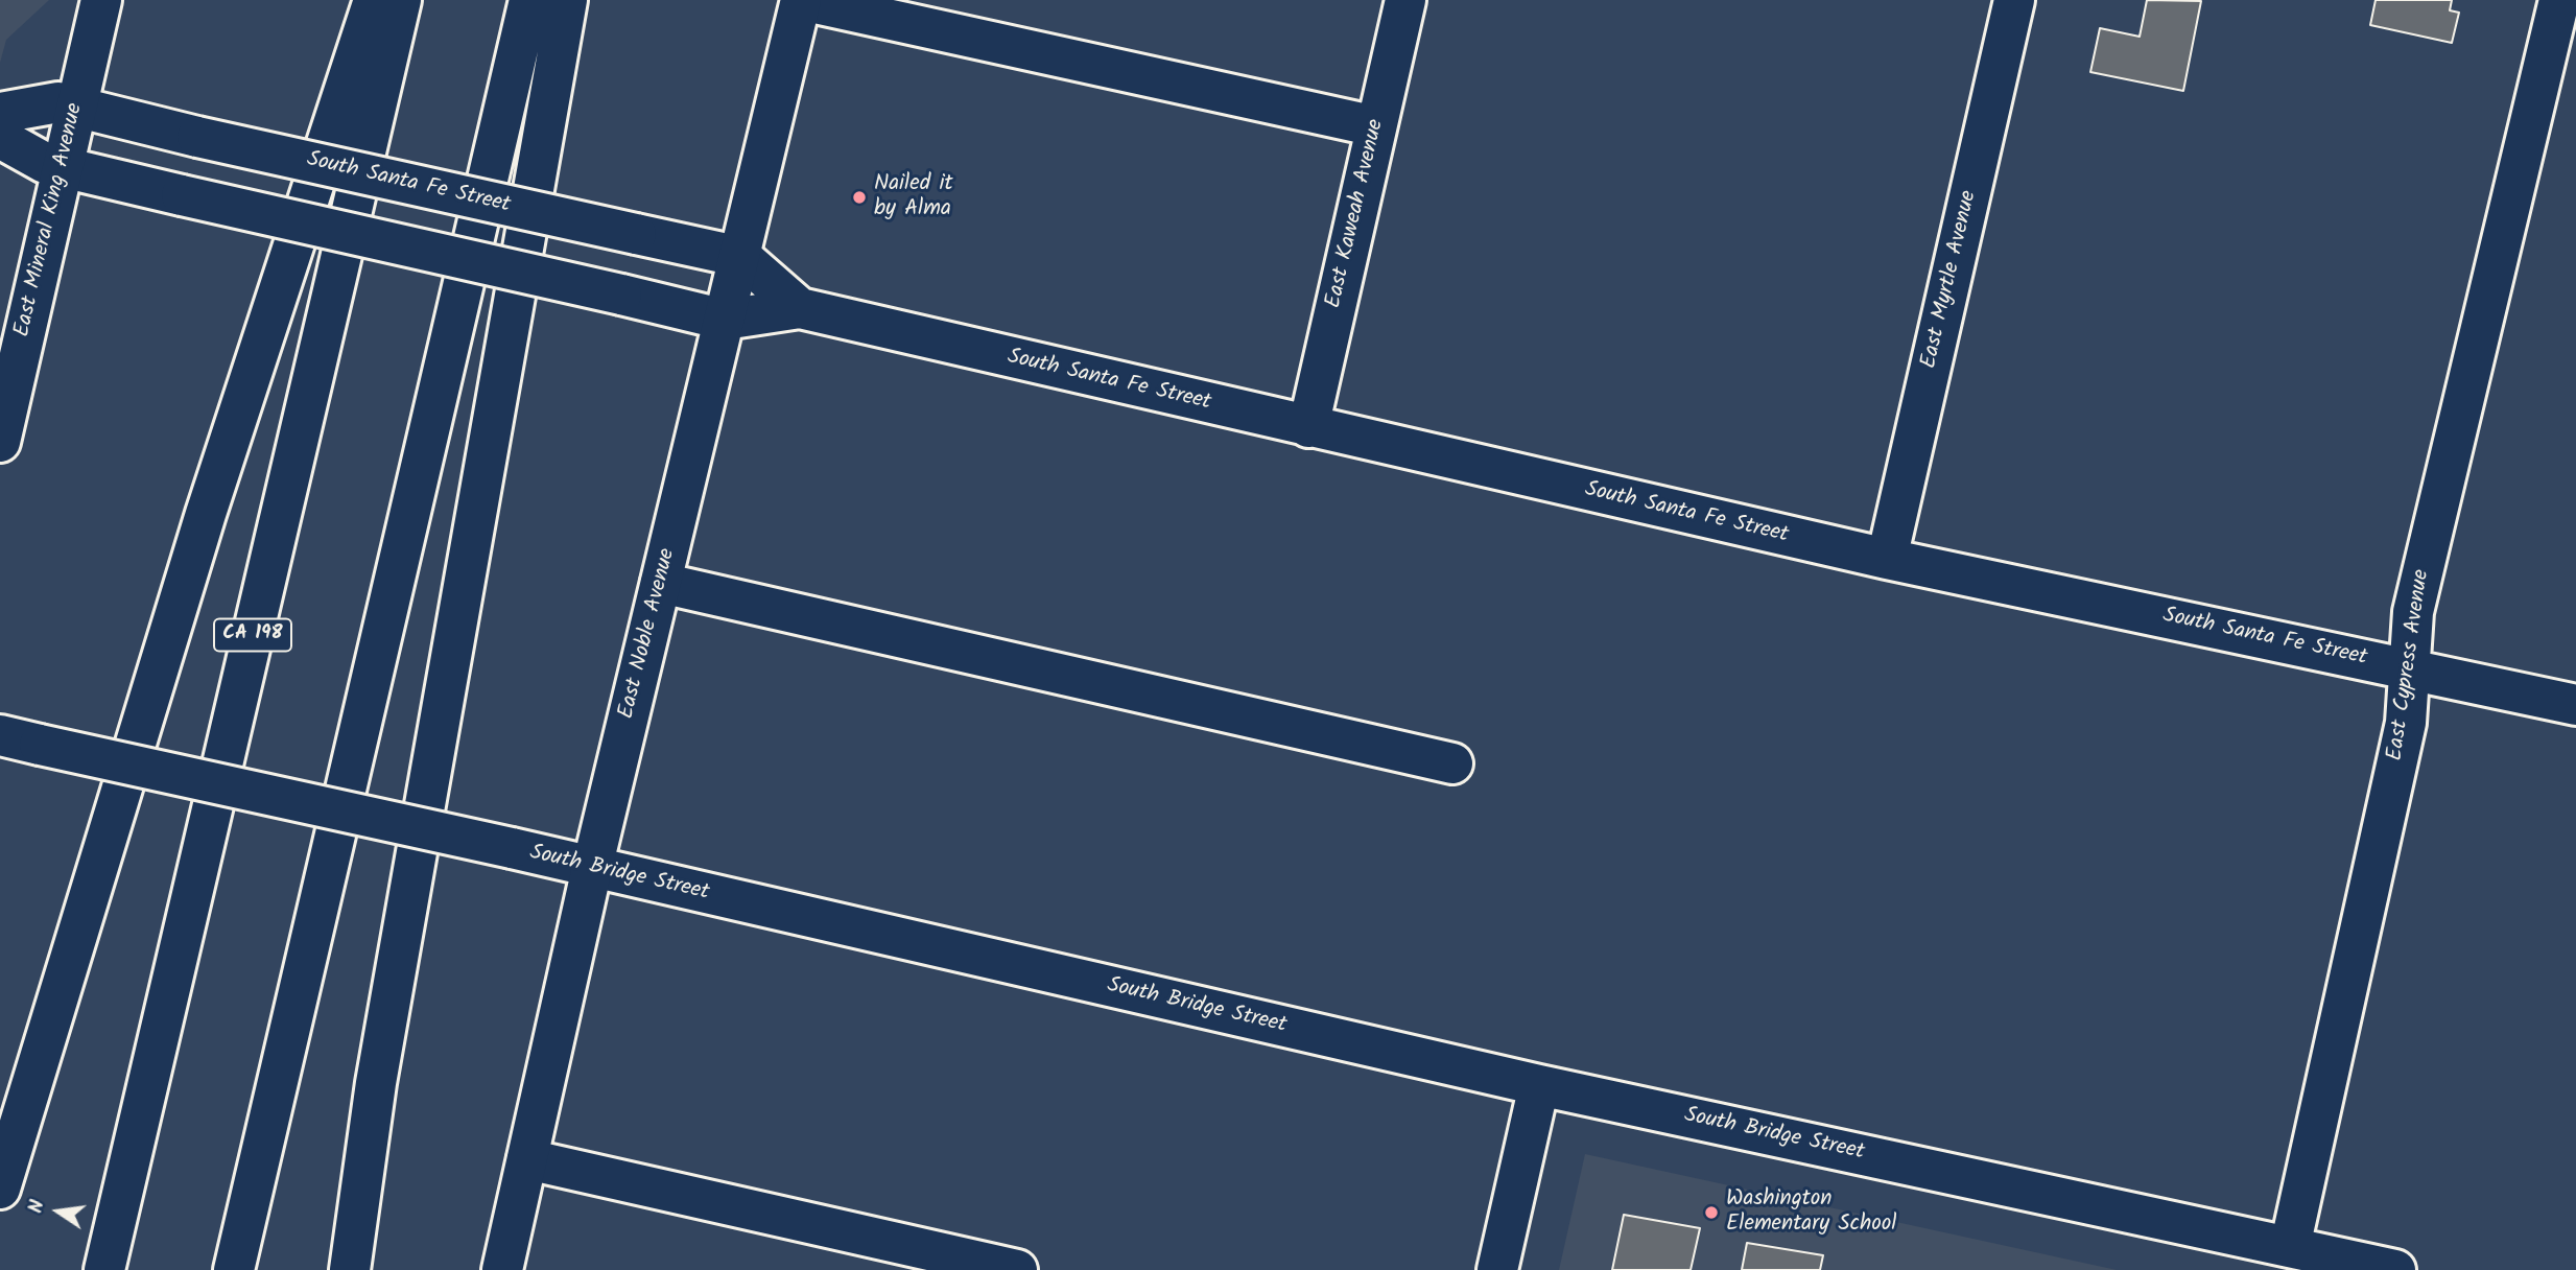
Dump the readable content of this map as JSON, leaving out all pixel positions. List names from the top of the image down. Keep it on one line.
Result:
{"streets":{"main road":["South Santa Fe Street","East Kaweah Avenue","East Mineral King Avenue","East Myrtle Avenue","East Noble Avenue","CA 198","East Cypress Avenue","South Bridge Street"]},"crossings":[["South Santa Fe Street","East Kaweah Avenue"],["South Santa Fe Street","East Mineral King Avenue"],["South Santa Fe Street","East Myrtle Avenue"],["South Santa Fe Street","East Noble Avenue"],["South Santa Fe Street","East Cypress Avenue"],["East Noble Avenue","South Bridge Street"],["East Cypress Avenue","South Bridge Street"]],"places":["Nailed it by Alma","Washington Elementary School"],"north":"left"}
